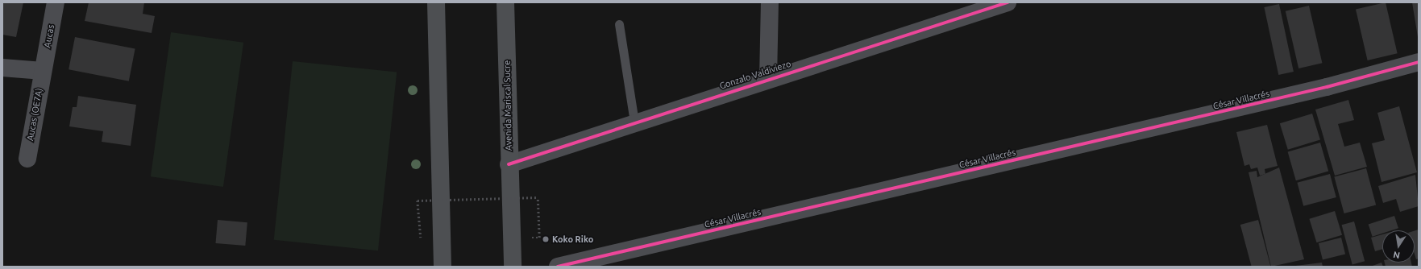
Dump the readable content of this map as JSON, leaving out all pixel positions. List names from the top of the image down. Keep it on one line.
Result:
{"streets":{"main road":["Avenida Mariscal Sucre"],"street":["Aucas","Gonzalo Valdiviezo","César Villacrés","Aucas (OE7A)"]},"crossings":[["Aucas","Aucas (OE7A)"],["Gonzalo Valdiviezo","Avenida Mariscal Sucre"]],"places":["Koko Riko"],"north":"bottom"}
